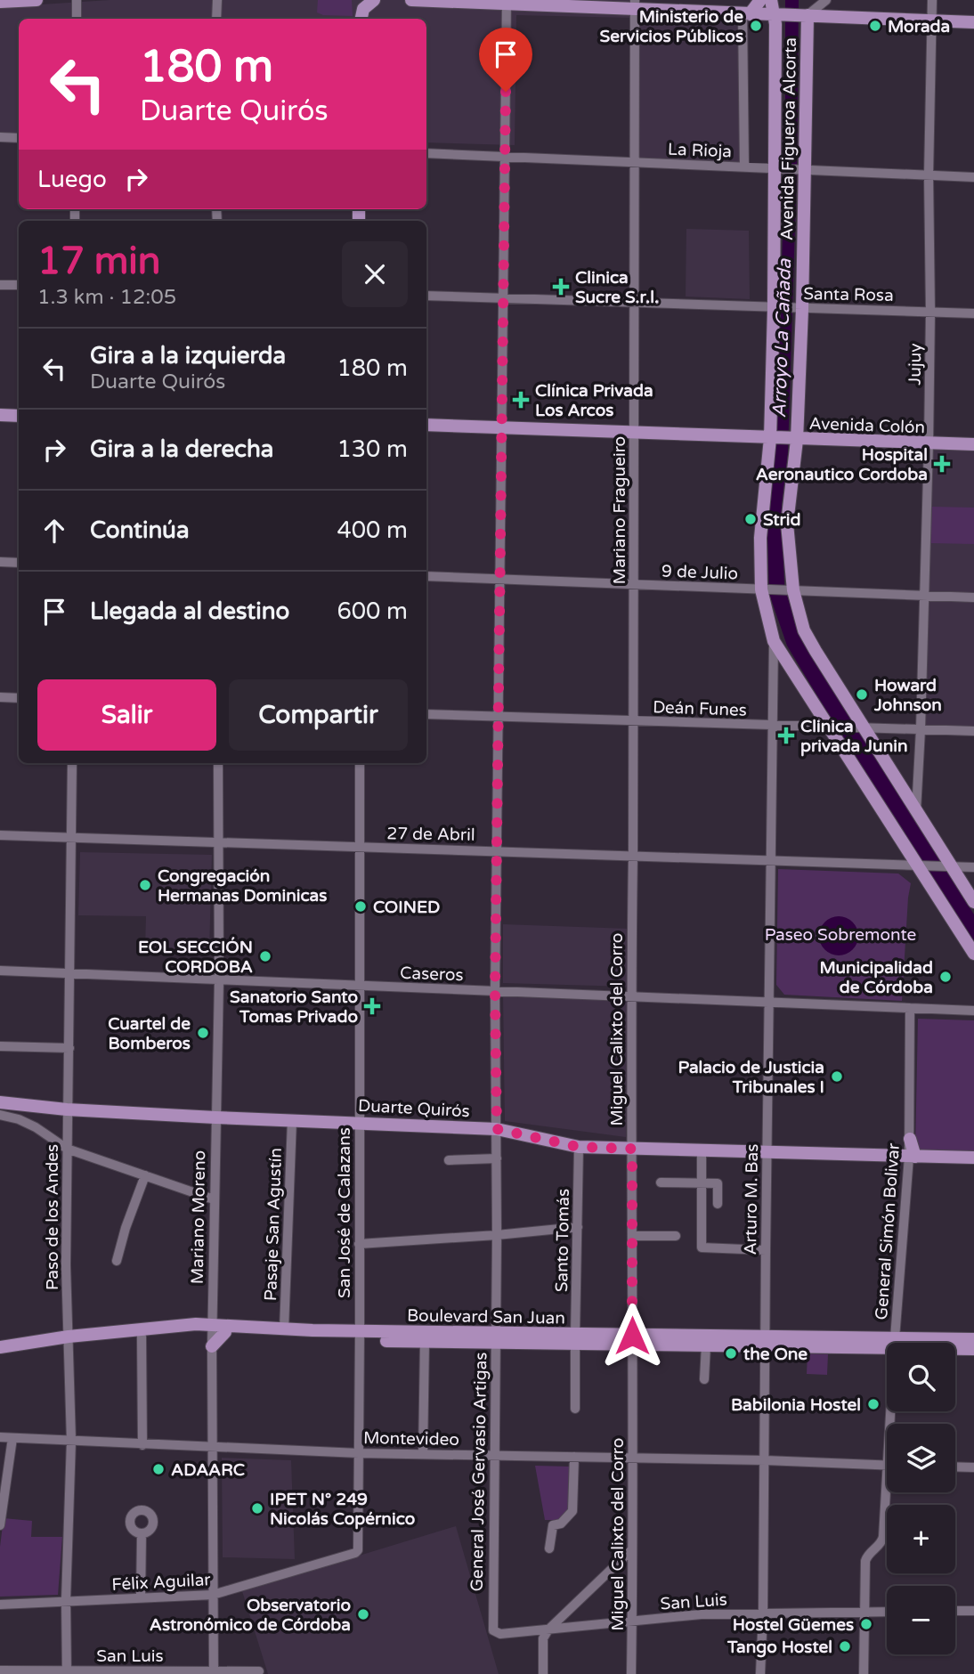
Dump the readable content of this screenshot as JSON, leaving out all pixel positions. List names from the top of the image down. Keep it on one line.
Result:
{"streets":{"main road":["Avenida Figueroa Alcorta","Avenida Colón","Duarte Quirós","Boulevard San Juan"],"street":["La Rioja","Santa Rosa","Jujuy","Mariano Fragueiro","9 de Julio","Deán Funes","27 de Abril","Caseros","Miguel Calixto del Corro","Arturo M. Bas","San José de Calazans","Paso de los Andes","Mariano Moreno","Pasaje San Agustín","General Simón Bolivar","Santo Tomás","Montevideo","General José Gervasio Artigas","Félix Aguilar","San Luis"]},"crossings":[["Avenida Figueroa Alcorta","La Rioja"],["Avenida Figueroa Alcorta","Santa Rosa"],["Avenida Figueroa Alcorta","Jujuy"],["Avenida Figueroa Alcorta","Avenida Colón"],["Avenida Figueroa Alcorta","9 de Julio"],["Avenida Figueroa Alcorta","Deán Funes"],["Avenida Figueroa Alcorta","27 de Abril"],["Avenida Figueroa Alcorta","Arturo M. Bas"],["La Rioja","Jujuy"],["La Rioja","Mariano Fragueiro"],["La Rioja","General José Gervasio Artigas"],["Santa Rosa","Jujuy"],["Santa Rosa","Mariano Fragueiro"],["Santa Rosa","General José Gervasio Artigas"],["Jujuy","Avenida Colón"],["Jujuy","9 de Julio"],["Jujuy","Deán Funes"],["Avenida Colón","Mariano Fragueiro"],["Avenida Colón","General José Gervasio Artigas"],["Mariano Fragueiro","9 de Julio"],["Mariano Fragueiro","Deán Funes"],["Mariano Fragueiro","Miguel Calixto del Corro"],["9 de Julio","General José Gervasio Artigas"],["Deán Funes","Miguel Calixto del Corro"],["Deán Funes","Arturo M. Bas"],["Deán Funes","General José Gervasio Artigas"],["27 de Abril","Miguel Calixto del Corro"],["27 de Abril","Arturo M. Bas"],["27 de Abril","San José de Calazans"],["27 de Abril","Paso de los Andes"],["27 de Abril","Mariano Moreno"],["27 de Abril","General José Gervasio Artigas"],["Caseros","Miguel Calixto del Corro"],["Caseros","Arturo M. Bas"],["Caseros","San José de Calazans"],["Caseros","Paso de los Andes"],["Caseros","Mariano Moreno"],["Caseros","General Simón Bolivar"],["Caseros","General José Gervasio Artigas"],["Miguel Calixto del Corro","Duarte Quirós"],["Miguel Calixto del Corro","Boulevard San Juan"],["Miguel Calixto del Corro","Montevideo"],["Miguel Calixto del Corro","San Luis"],["Duarte Quirós","Arturo M. Bas"],["Duarte Quirós","San José de Calazans"],["Duarte Quirós","Paso de los Andes"],["Duarte Quirós","Mariano Moreno"],["Duarte Quirós","Pasaje San Agustín"],["Duarte Quirós","General Simón Bolivar"],["Duarte Quirós","Santo Tomás"],["Duarte Quirós","General José Gervasio Artigas"],["Arturo M. Bas","Boulevard San Juan"],["Arturo M. Bas","Montevideo"],["Arturo M. Bas","San Luis"],["San José de Calazans","Boulevard San Juan"],["San José de Calazans","Montevideo"],["San José de Calazans","Félix Aguilar"],["Paso de los Andes","Boulevard San Juan"],["Paso de los Andes","Montevideo"],["Paso de los Andes","Félix Aguilar"],["Paso de los Andes","San Luis"],["Mariano Moreno","Boulevard San Juan"],["Pasaje San Agustín","Boulevard San Juan"],["General Simón Bolivar","Boulevard San Juan"],["General Simón Bolivar","San Luis"],["Santo Tomás","Boulevard San Juan"],["Boulevard San Juan","General José Gervasio Artigas"],["Montevideo","General José Gervasio Artigas"],["General José Gervasio Artigas","San Luis"]],"water":["Arroyo La Cañada"],"parks":["Paseo Sobremonte"],"places":{"other":["Ministerio de Servicios Públicos","Morada","Strid","Howard Johnson","Congregación Hermanas Dominicas","COINED","EOL SECCIÓN CORDOBA","Municipalidad de Córdoba","Cuartel de Bomberos","Palacio de Justicia Tribunales I","the One","Babilonia Hostel","ADAARC","IPET N° 249 Nicolás Copérnico","Observatorio Astronómico de Córdoba","Hostel Güemes","Tango Hostel"],"health":["Clinica Sucre S.r.l.","Clínica Privada Los Arcos","Hospital Aeronautico Cordoba","Clinica privada Junin","Sanatorio Santo Tomas Privado"]},"page":{"turn":["180 m","Duarte Quirós"],"then":"Luego","heading":["17 min","1.3 km · 12:05"],"list":[{"name":"Gira a la izquierda","note":"Duarte Quirós","value":"180 m"},{"name":"Gira a la derecha","value":"130 m"},{"name":"Continúa","value":"400 m"},{"name":"Llegada al destino","value":"600 m"}],"buttons":["Salir","Compartir"],"map_buttons":["+","−"]}}
